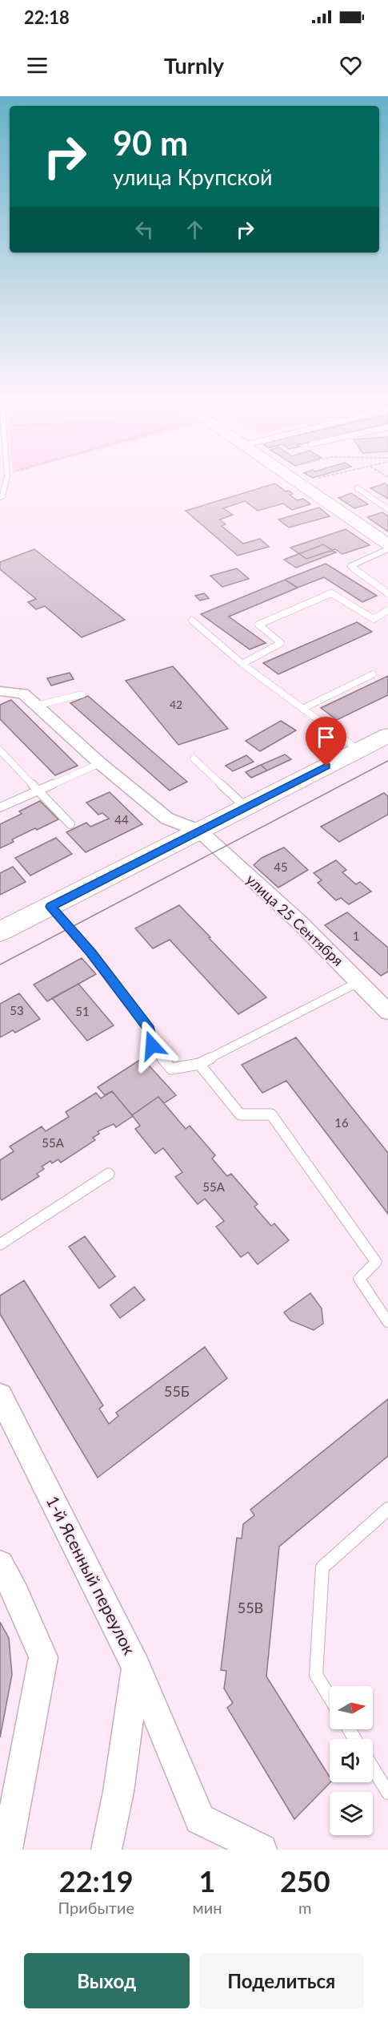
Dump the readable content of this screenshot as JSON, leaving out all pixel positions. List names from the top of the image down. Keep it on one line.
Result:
{"streets":{"street":["улица 25 Сентября","1-й Ясенный переулок"]},"house_numbers":["42","44","45","1","53","51","16","55А","55А","55Б","55В"],"north":"right","page":{"status":"22:18","header":"Turnly","turn":["90 m","улица Крупской"],"eta":["22:19","Прибытие","1","мин","250","m"],"buttons":["Выход","Поделиться"]}}
